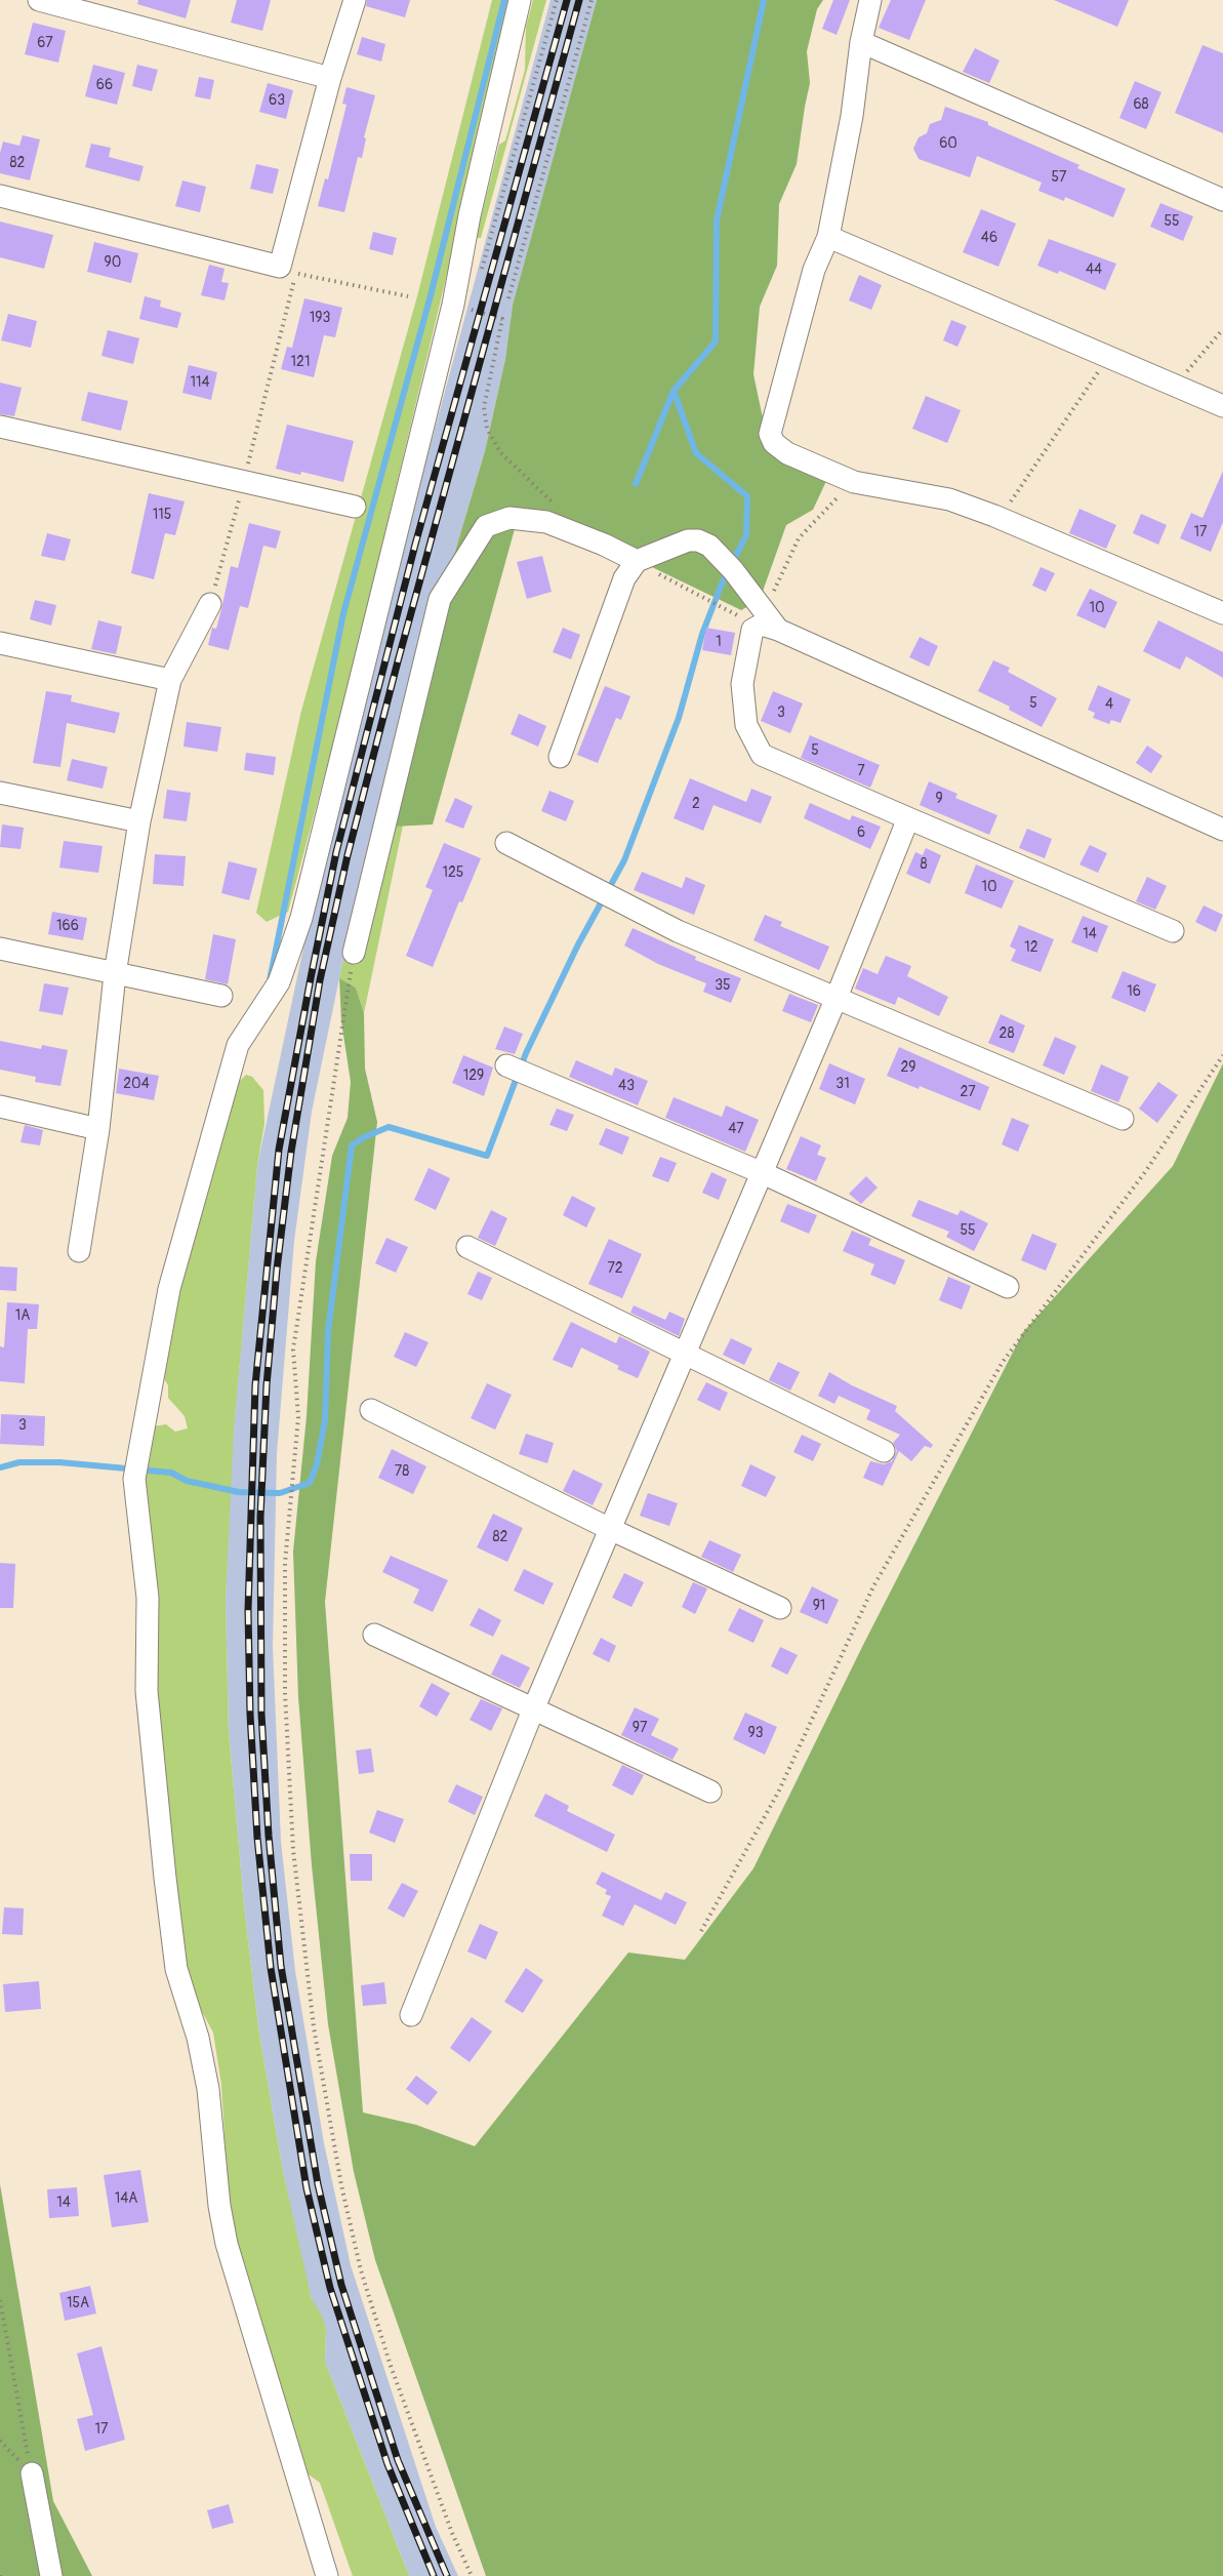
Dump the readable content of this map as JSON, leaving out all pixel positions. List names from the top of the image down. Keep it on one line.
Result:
{"house_numbers":["67","66","63","68","60","82","57","55","46","90","44","193","121","114","115","17","10","1","5","4","3","5","7","9","2","6","8","125","10","166","14","12","35","16","28","29","129","204","31","43","27","47","55","72","1А","3","78","82","91","97","93","14А","14","15А","17"]}
